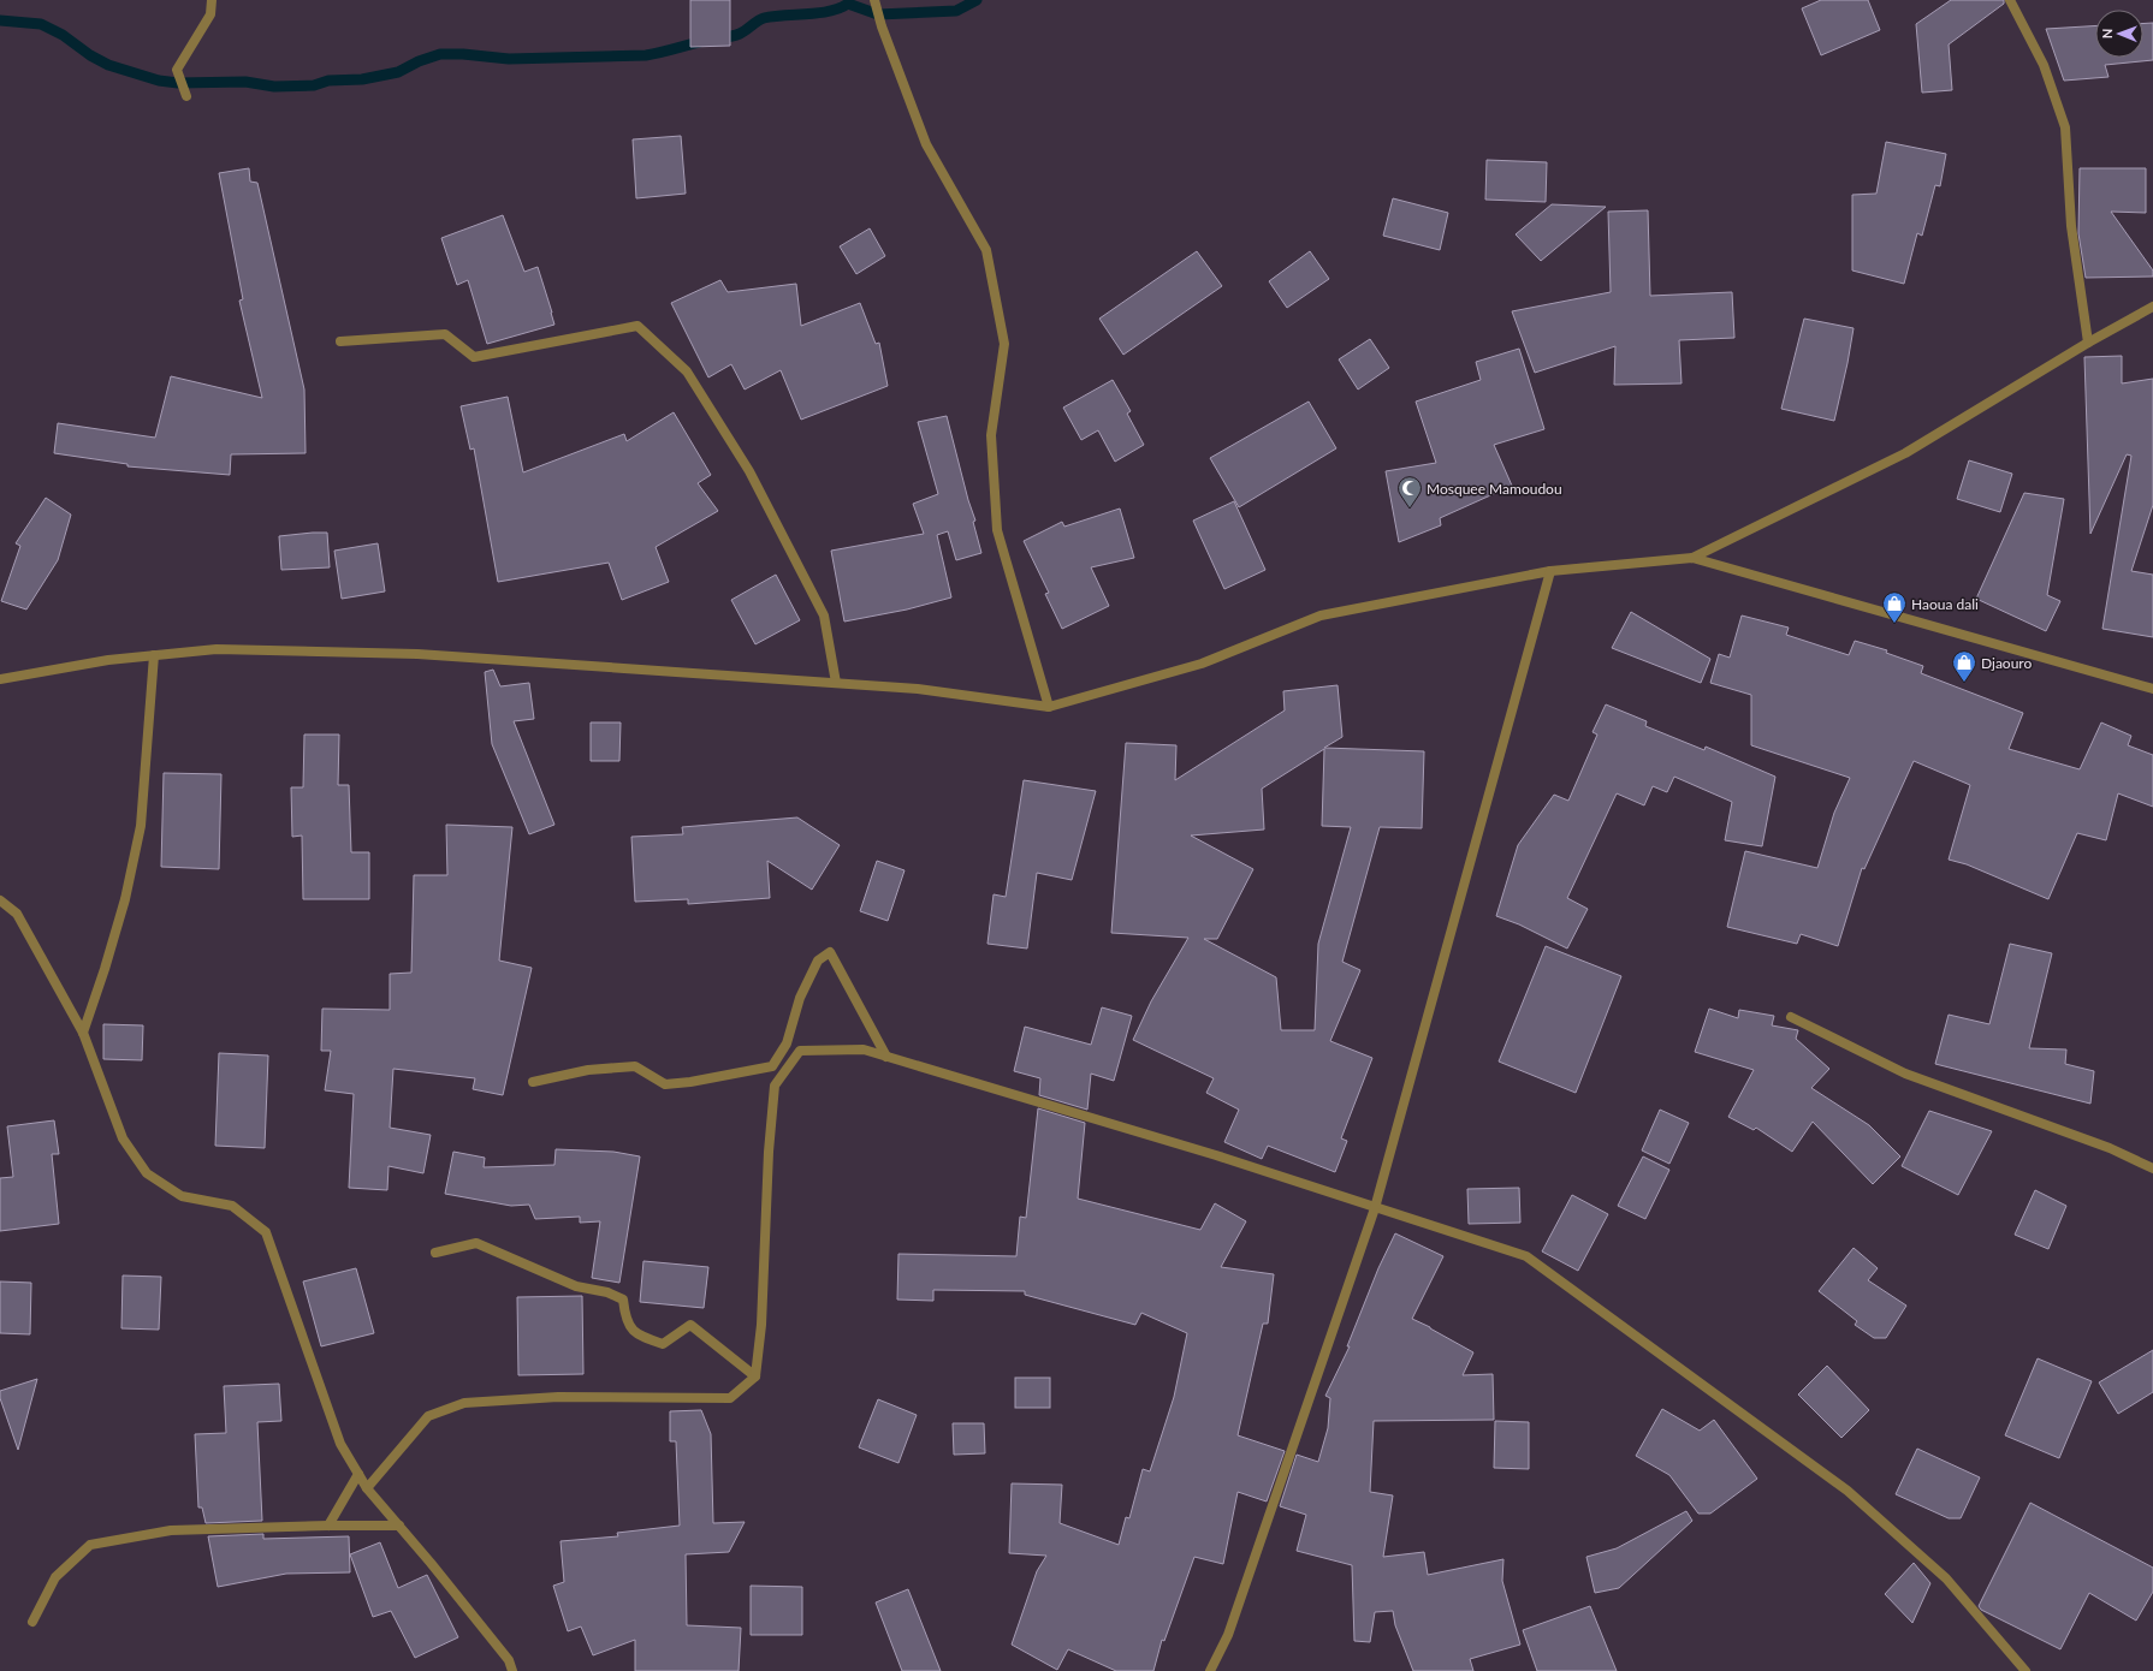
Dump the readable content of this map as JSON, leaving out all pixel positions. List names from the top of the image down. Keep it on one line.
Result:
{"places":{"mosque":["Mosquee Mamoudou"],"shop":["Haoua dali","Djaouro"]},"north":"left"}
